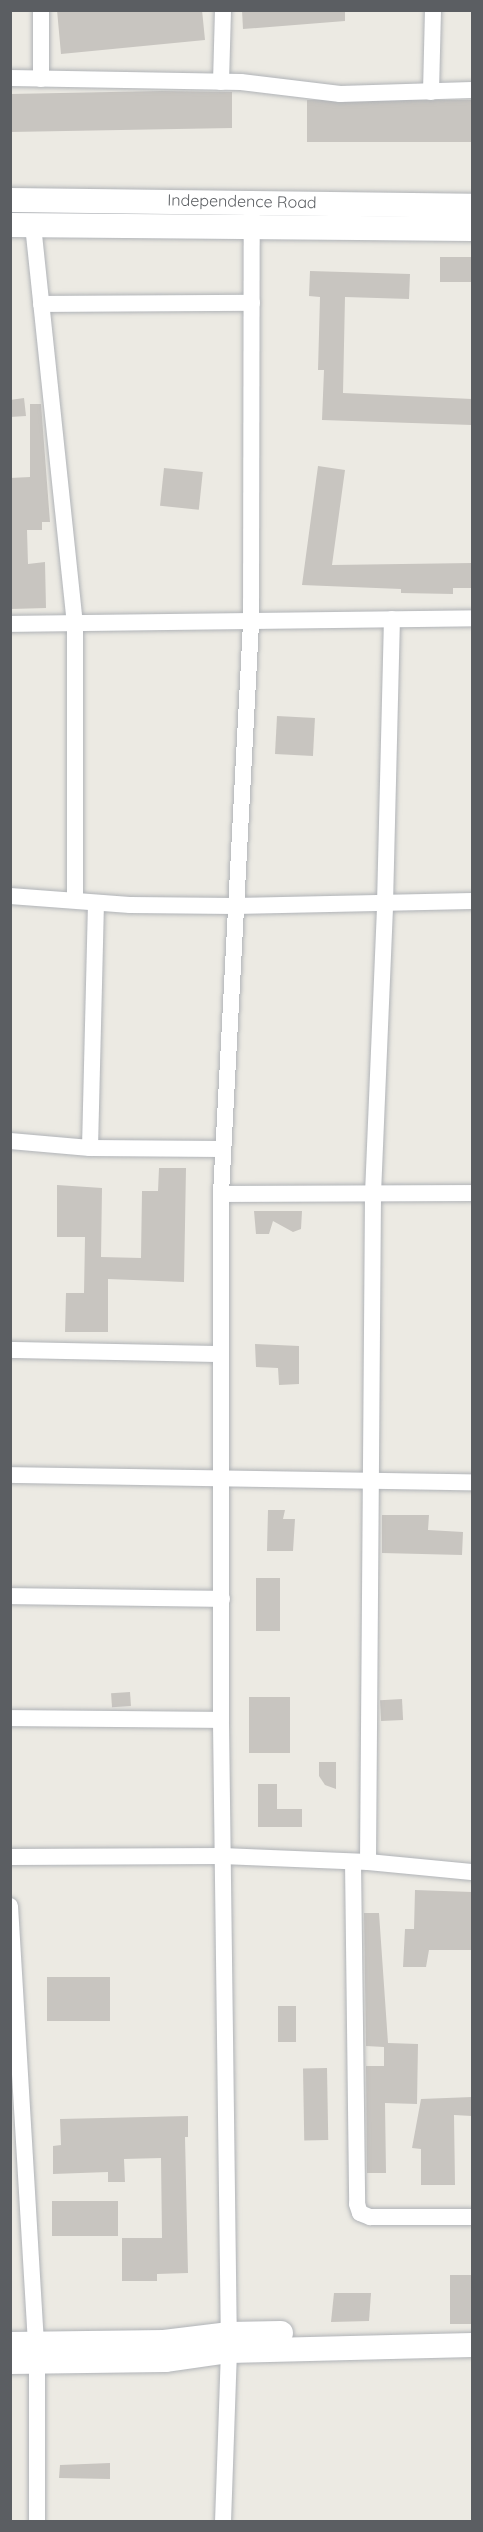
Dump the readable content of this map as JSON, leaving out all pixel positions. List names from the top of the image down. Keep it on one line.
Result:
{"streets":{"main road":["Independence Road"]}}
